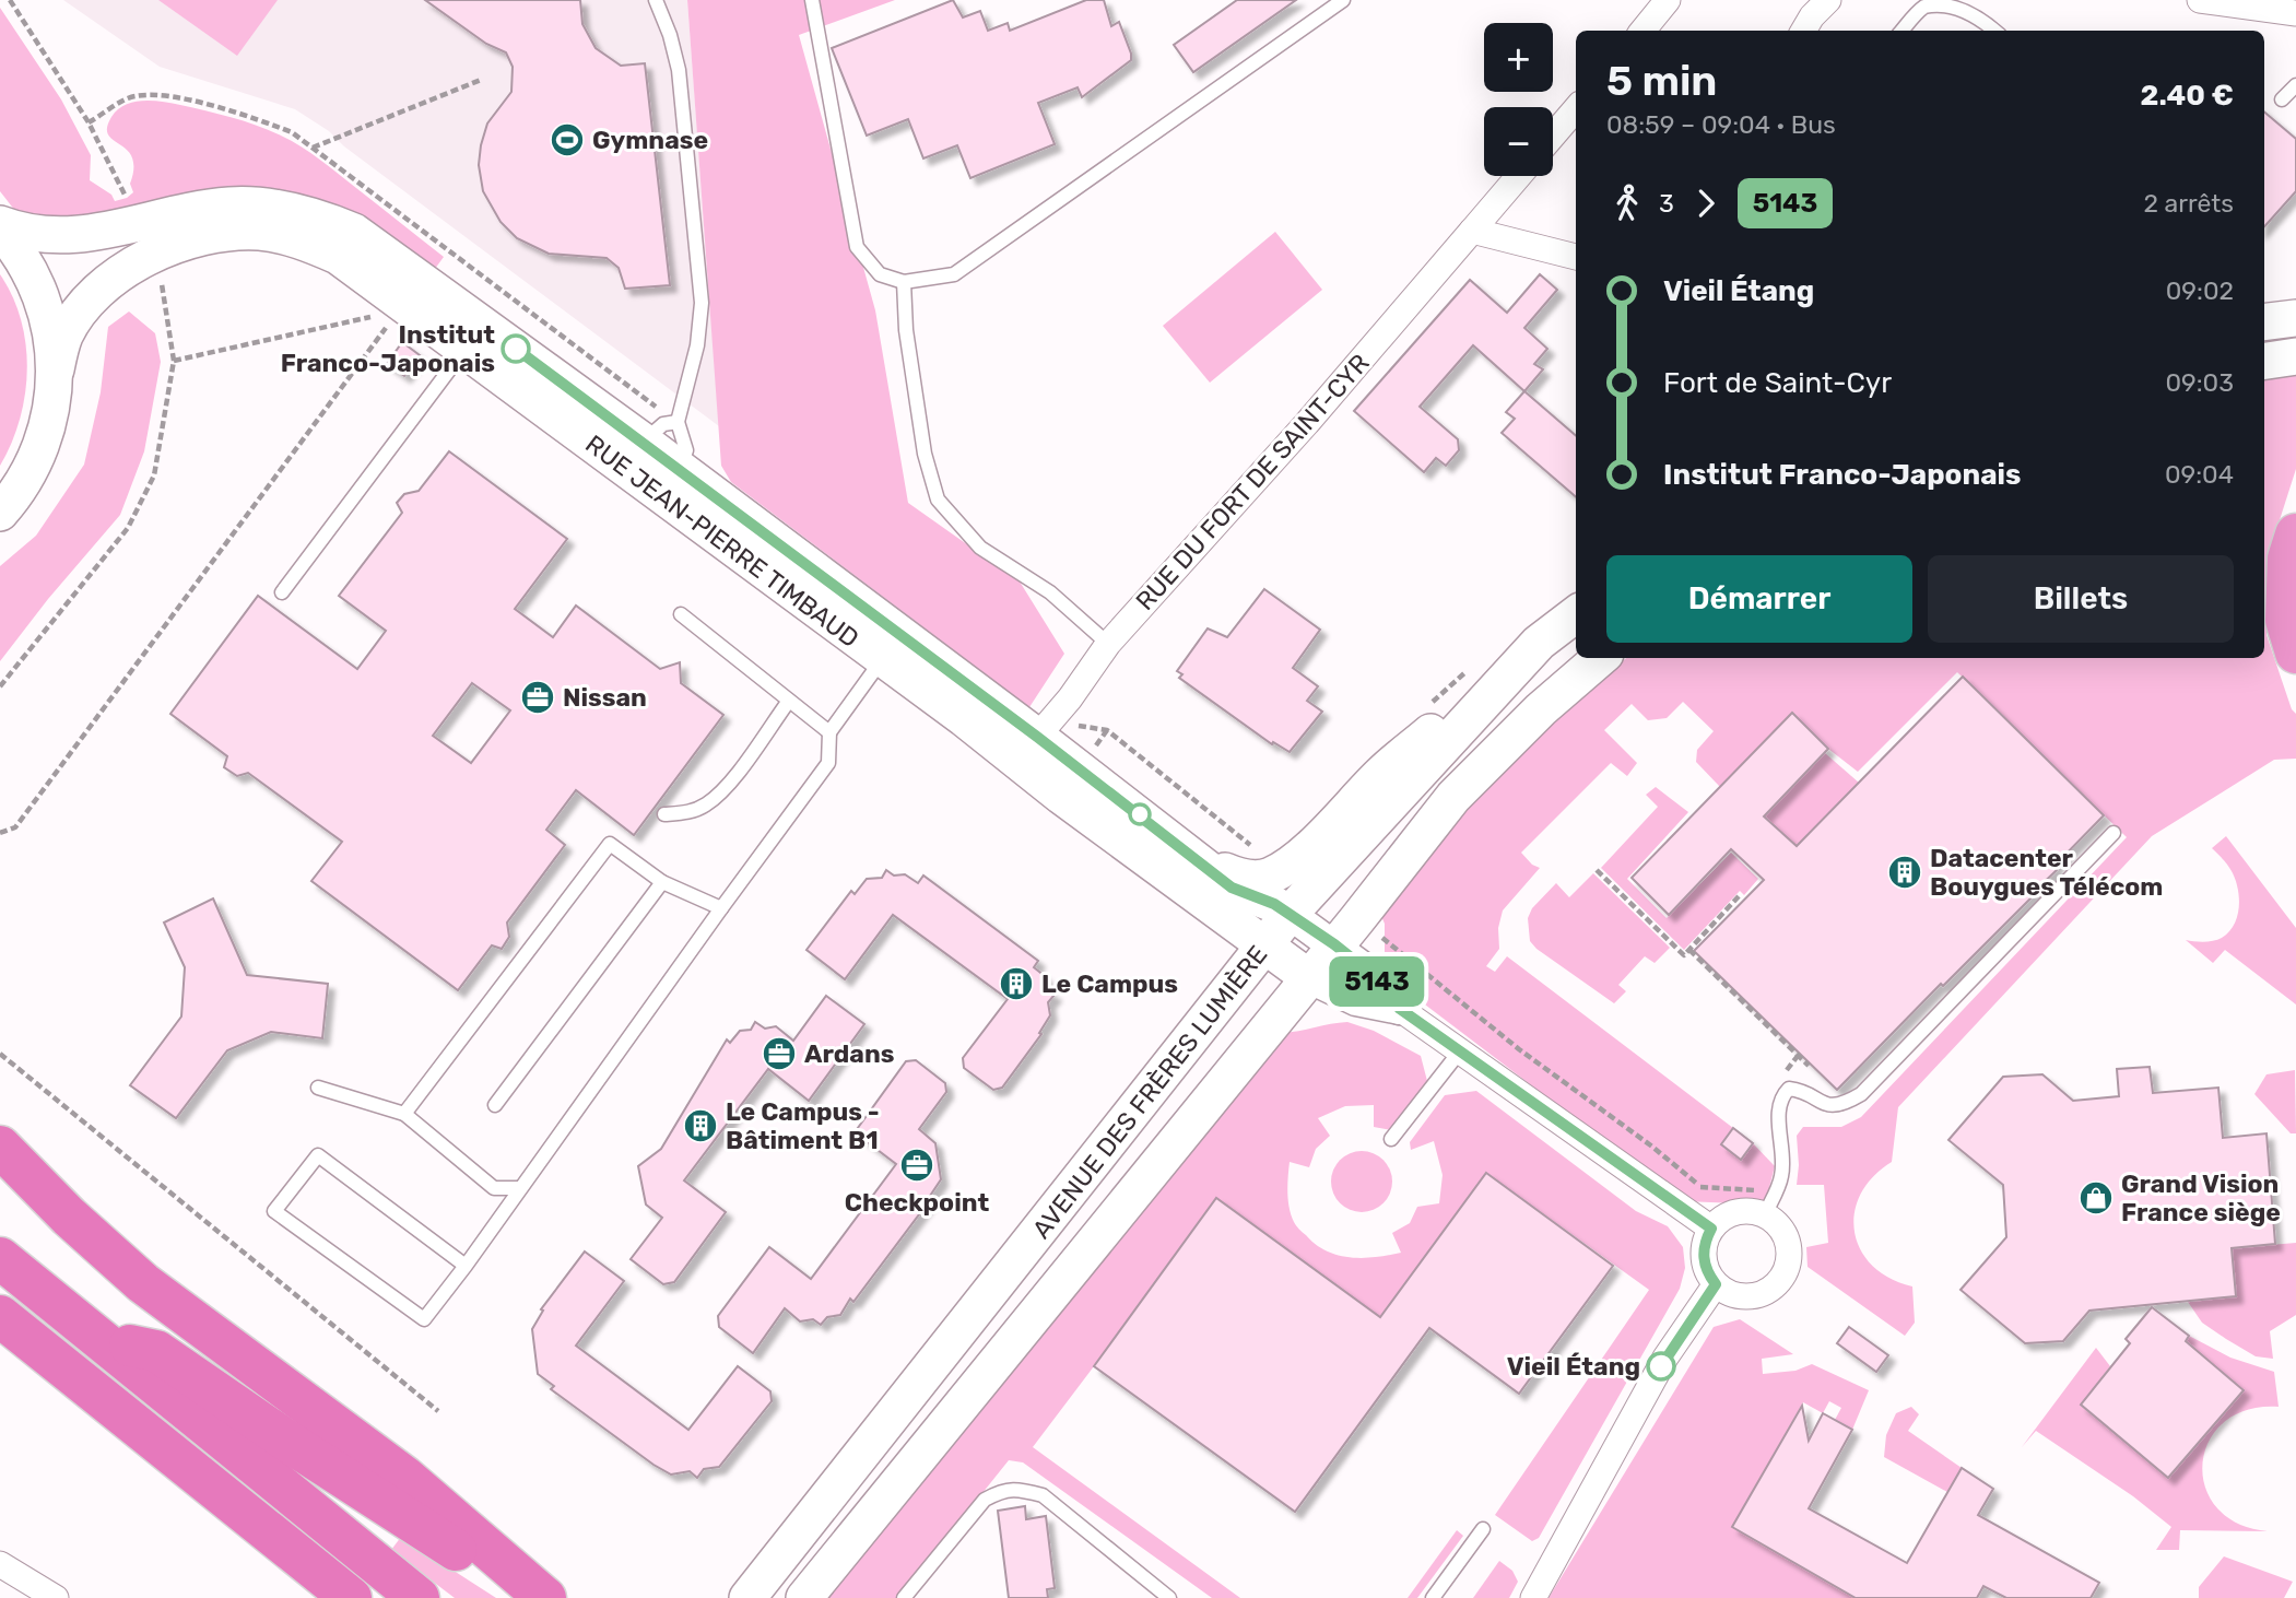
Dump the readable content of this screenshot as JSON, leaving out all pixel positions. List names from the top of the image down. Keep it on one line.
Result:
{"streets":{"main road":["RUE JEAN-PIERRE TIMBAUD","AVENUE DES FRÈRES LUMIÈRE"],"street":["RUE DU FORT DE SAINT-CYR"]},"crossings":[["RUE DU FORT DE SAINT-CYR","RUE JEAN-PIERRE TIMBAUD"],["RUE JEAN-PIERRE TIMBAUD","AVENUE DES FRÈRES LUMIÈRE"]],"places":{"sports":["Gymnase"],"other":["Institut Franco-Japonais","Vieil Étang"],"office":["Nissan","Ardans","Checkpoint"],"building":["Datacenter Bouygues Télécom","Le Campus","Le Campus - Bâtiment B1"],"shop":["Grand Vision France siège"]},"lines":["bus line 5143"],"page":{"on_map":"5143","map_buttons":["+","−"],"heading":["5 min","08:59 – 09:04 · Bus","2.40 €"],"legs":["3","5143","2 arrêts"],"list":[{"name":"Vieil Étang","value":"09:02"},{"name":"Fort de Saint-Cyr","value":"09:03"},{"name":"Institut Franco-Japonais","value":"09:04"}],"buttons":["Démarrer","Billets"]}}
